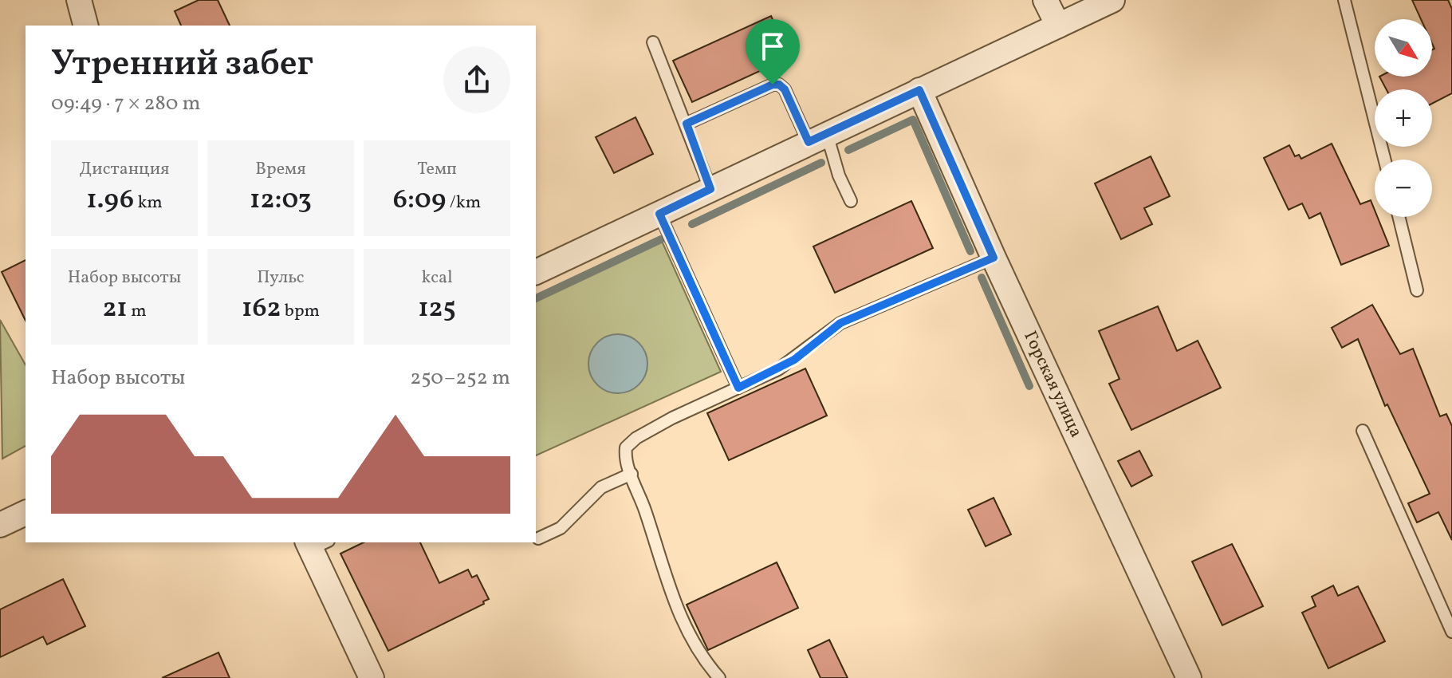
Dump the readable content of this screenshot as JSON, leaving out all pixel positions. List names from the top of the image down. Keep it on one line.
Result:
{"streets":{"street":["Горская улица"]},"north":"bottom right","page":{"map_buttons":["+","−"],"heading":["Утренний забег","09:49 · 7 × 280 m"],"stats":[["Дистанция","1.96 km"],["Время","12:03"],["Темп","6:09 /km"],["Набор высоты","21 m"],["Пульс","162 bpm"],["kcal","125"]],"chart":["Набор высоты","250–252 m"]}}
